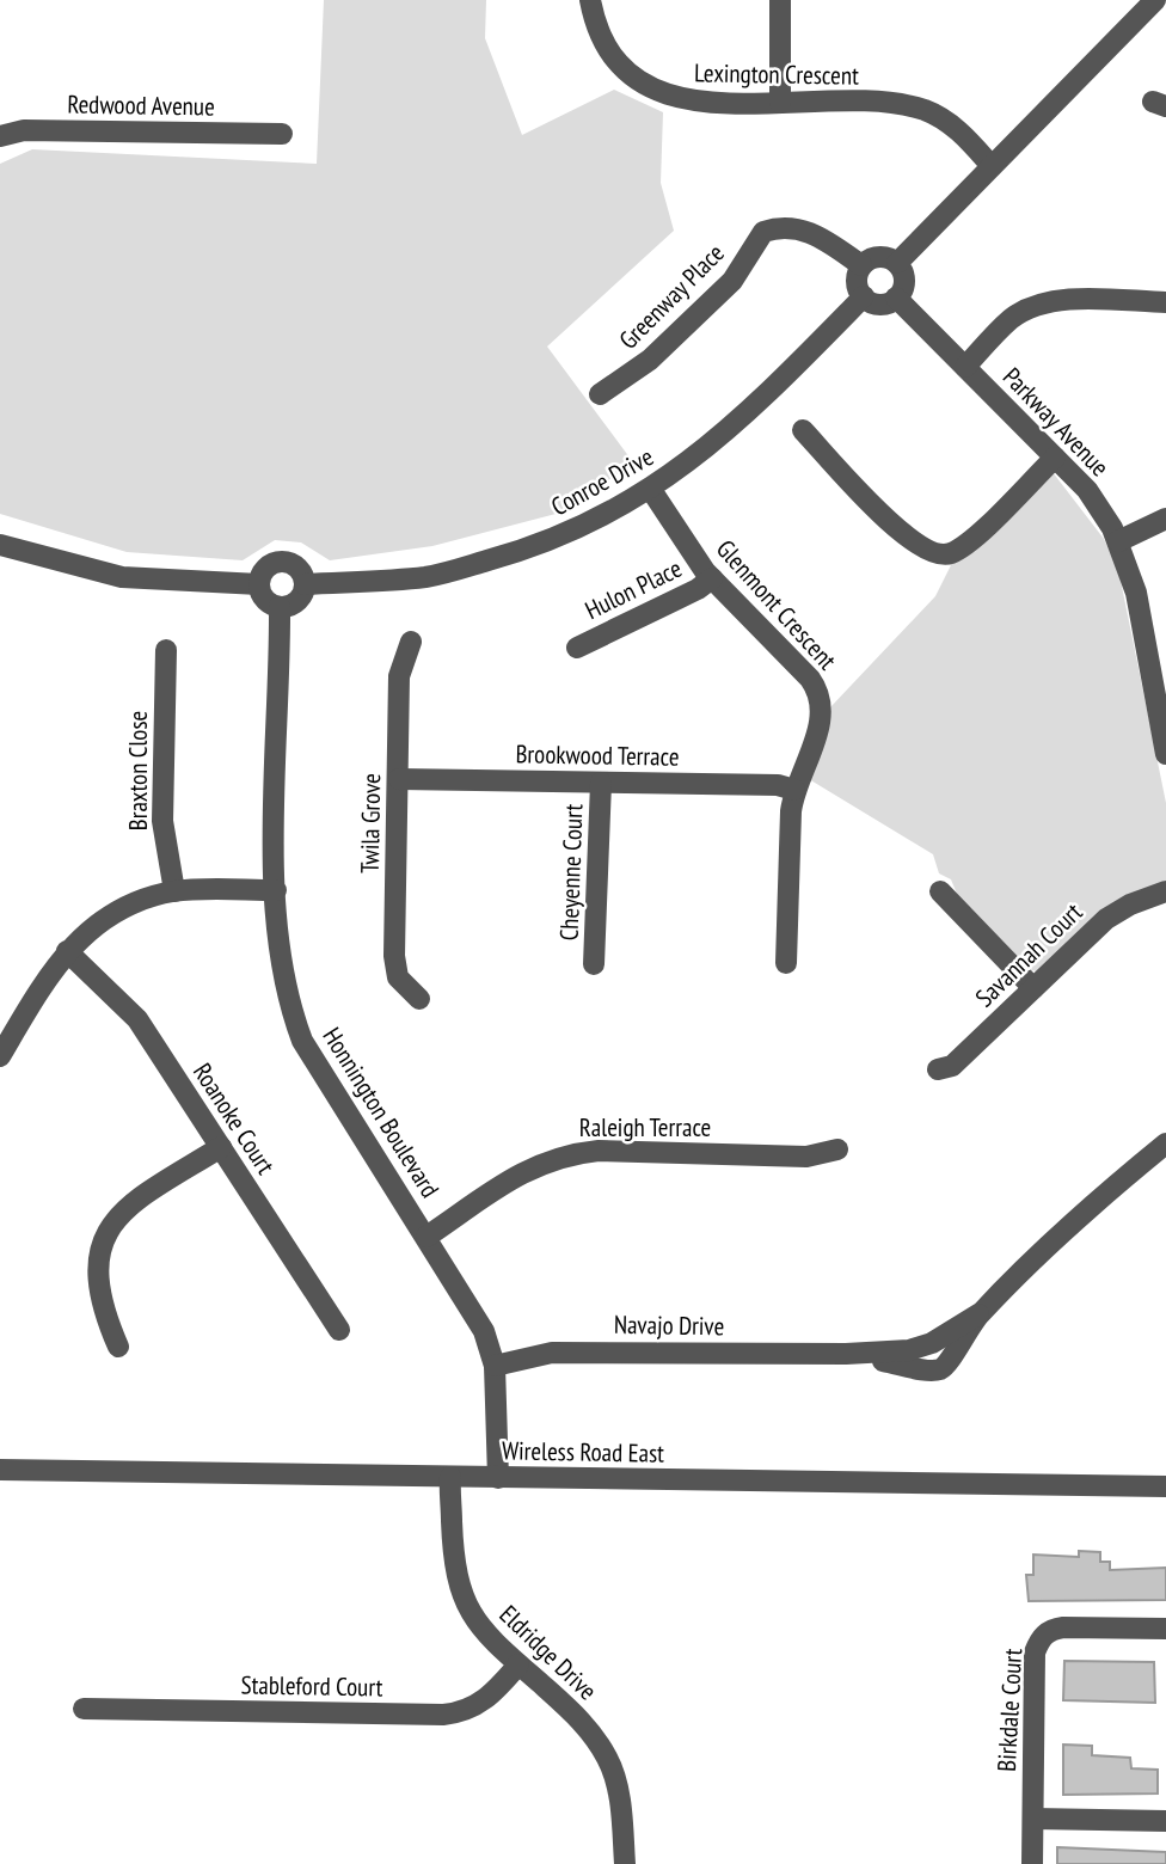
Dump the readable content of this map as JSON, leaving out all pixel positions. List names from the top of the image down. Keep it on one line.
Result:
{"streets":{"street":["Lexington Crescent","Redwood Avenue","Greenway Place","Parkway Avenue","Conroe Drive","Hulon Place","Glenmont Crescent","Brookwood Terrace","Braxton Close","Twila Grove","Cheyenne Court","Savannah Court","Honnington Boulevard","Roanoke Court","Raleigh Terrace","Navajo Drive","Wireless Road East","Eldridge Drive","Stableford Court","Birkdale Court"]},"crossings":[["Greenway Place","Parkway Avenue"],["Greenway Place","Conroe Drive"],["Parkway Avenue","Conroe Drive"],["Conroe Drive","Glenmont Crescent"],["Conroe Drive","Honnington Boulevard"],["Hulon Place","Glenmont Crescent"],["Glenmont Crescent","Brookwood Terrace"],["Brookwood Terrace","Twila Grove"],["Brookwood Terrace","Cheyenne Court"],["Honnington Boulevard","Raleigh Terrace"],["Honnington Boulevard","Navajo Drive"],["Honnington Boulevard","Wireless Road East"],["Wireless Road East","Eldridge Drive"],["Eldridge Drive","Stableford Court"]]}
